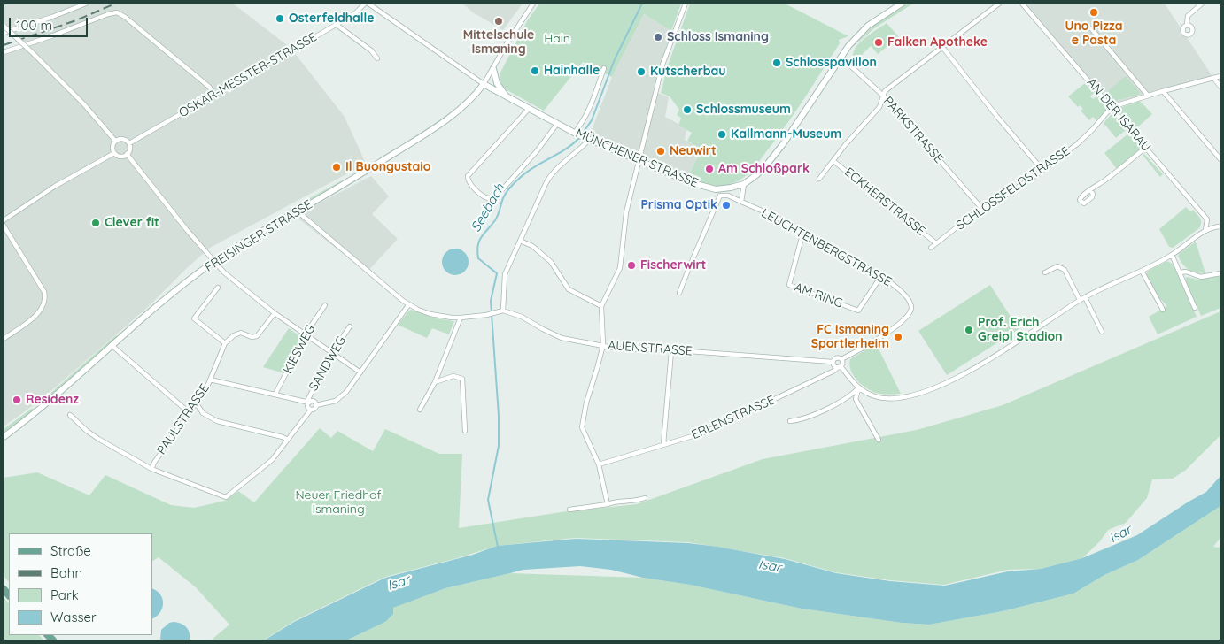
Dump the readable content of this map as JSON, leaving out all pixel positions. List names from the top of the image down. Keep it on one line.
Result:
{"streets":{"main road":["MÜNCHENER STRASSE","FREISINGER STRASSE"],"street":["OSKAR-MESSTER-STRASSE","AN DER ISARAU","PARKSTRASSE","SCHLOSSFELDSTRASSE","ECKHERSTRASSE","LEUCHTENBERGSTRASSE","AM RING","AUENSTRASSE","KIESWEG","SANDWEG","ERLENSTRASSE","PAULSTRASSE"]},"crossings":[["AN DER ISARAU","SCHLOSSFELDSTRASSE"],["PARKSTRASSE","MÜNCHENER STRASSE"],["PARKSTRASSE","SCHLOSSFELDSTRASSE"],["MÜNCHENER STRASSE","FREISINGER STRASSE"],["SCHLOSSFELDSTRASSE","ECKHERSTRASSE"],["LEUCHTENBERGSTRASSE","AM RING"],["LEUCHTENBERGSTRASSE","AUENSTRASSE"],["LEUCHTENBERGSTRASSE","ERLENSTRASSE"],["AUENSTRASSE","ERLENSTRASSE"]],"water":["Seebach","Isar"],"parks":["Hain","Neuer Friedhof Ismaning"],"places":["Uno Pizza e Pasta","Osterfeldhalle","Mittelschule Ismaning","Schloss Ismaning","Falken Apotheke","Schlosspavillon","Hainhalle","Kutscherbau","Schlossmuseum","Kallmann-Museum","Neuwirt","Il Buongustaio","Am Schloßpark","Prisma Optik","Clever fit","Fischerwirt","Prof. Erich Greipl Stadion","FC Ismaning Sportlerheim","Residenz"],"legend":["Straße","Bahn","Park","Wasser"],"scale_bar":"100 m"}
